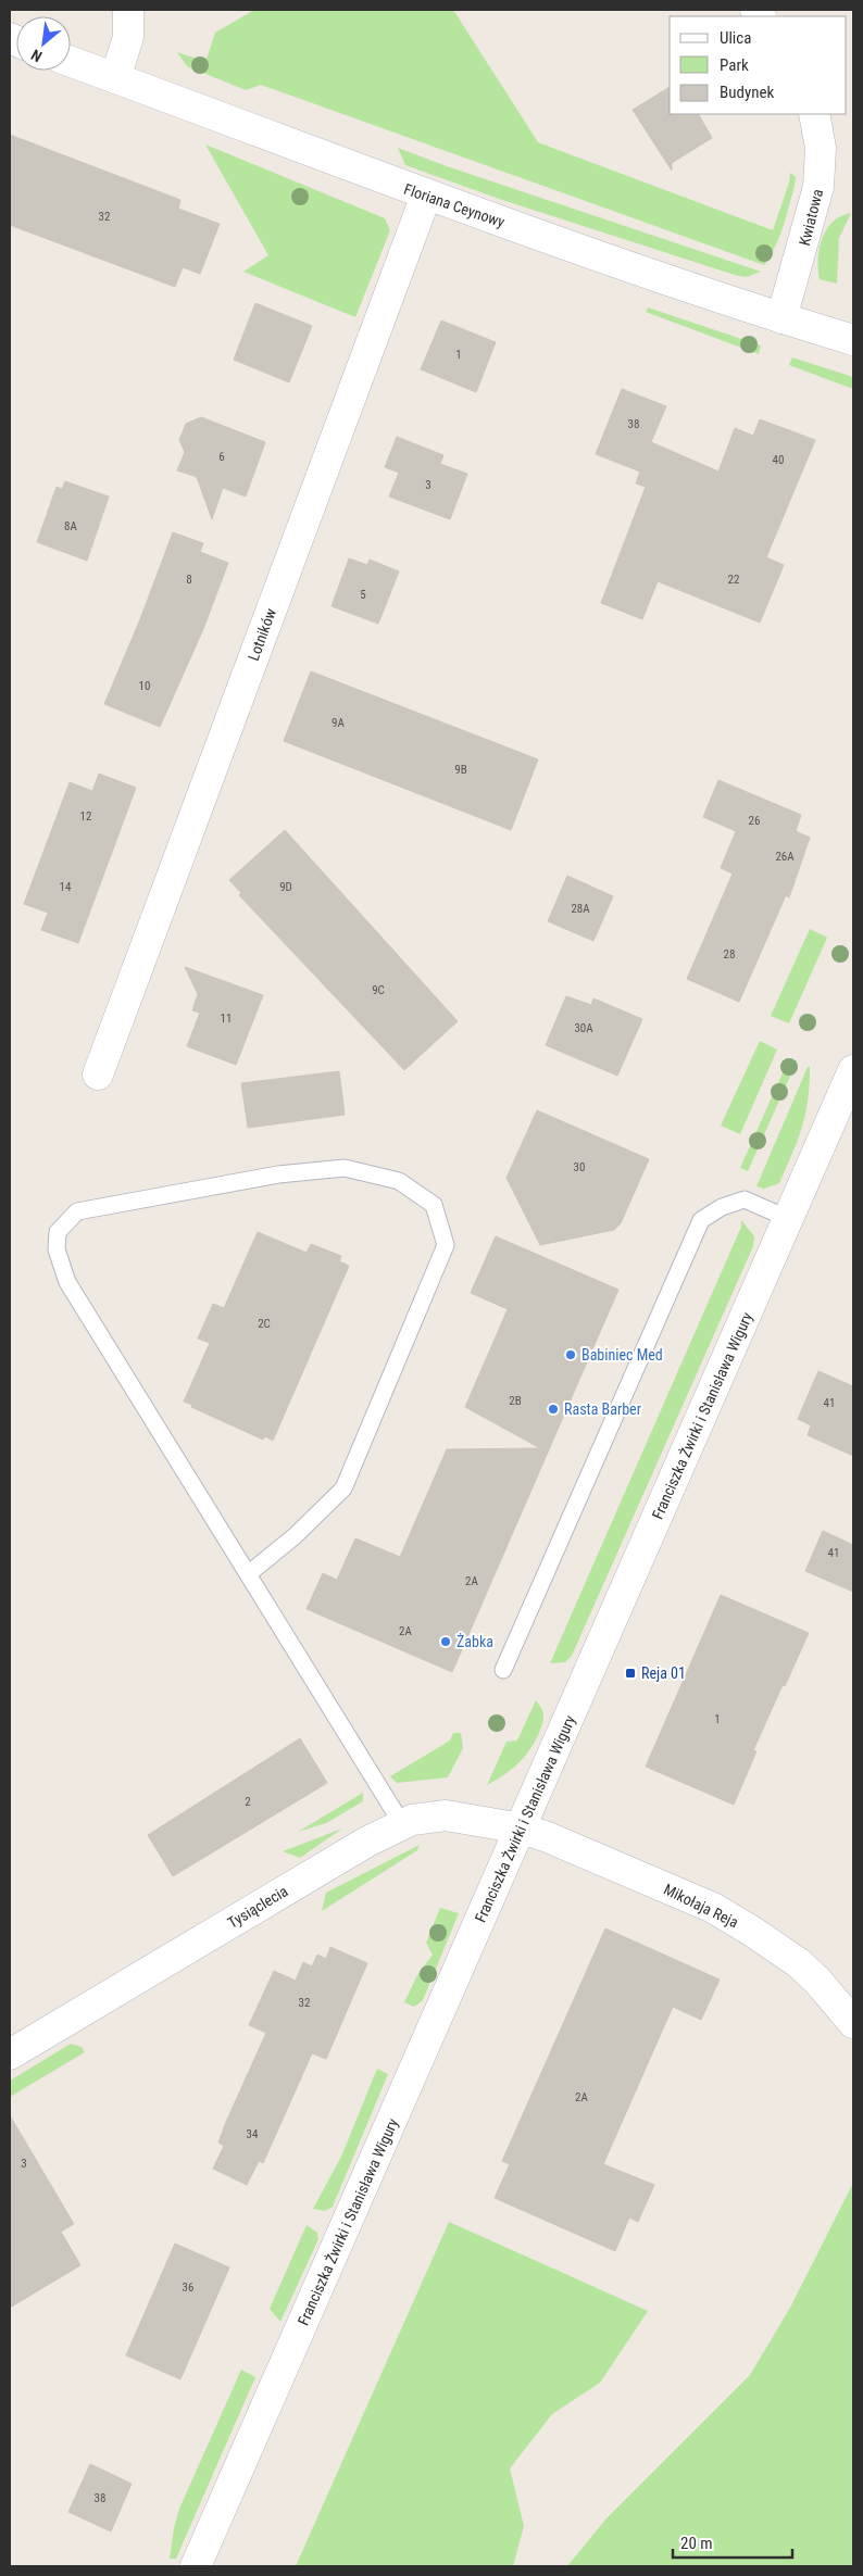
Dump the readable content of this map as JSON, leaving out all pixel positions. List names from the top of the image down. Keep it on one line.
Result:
{"streets":{"street":["Floriana Ceynowy","Kwiatowa","Lotników","Franciszka Żwirki i Stanisława Wigury","Mikołaja Reja","Tysiąclecia"]},"crossings":[["Floriana Ceynowy","Kwiatowa"],["Floriana Ceynowy","Lotników"],["Franciszka Żwirki i Stanisława Wigury","Mikołaja Reja"],["Franciszka Żwirki i Stanisława Wigury","Tysiąclecia"],["Mikołaja Reja","Tysiąclecia"]],"places":{"other":["Babiniec Med","Rasta Barber","Żabka"],"transit":["Reja 01"]},"house_numbers":["32","1","38","6","40","3","8A","8","22","5","10","9A","9B","12","26","26A","14","9D","28A","28","9C","11","30A","30","2C","2B","41","41","2A","2A","1","2","32","2A","34","3","36","38"],"legend":["Ulica","Park","Budynek"],"scale_bar":"20 m","north":"bottom left"}
